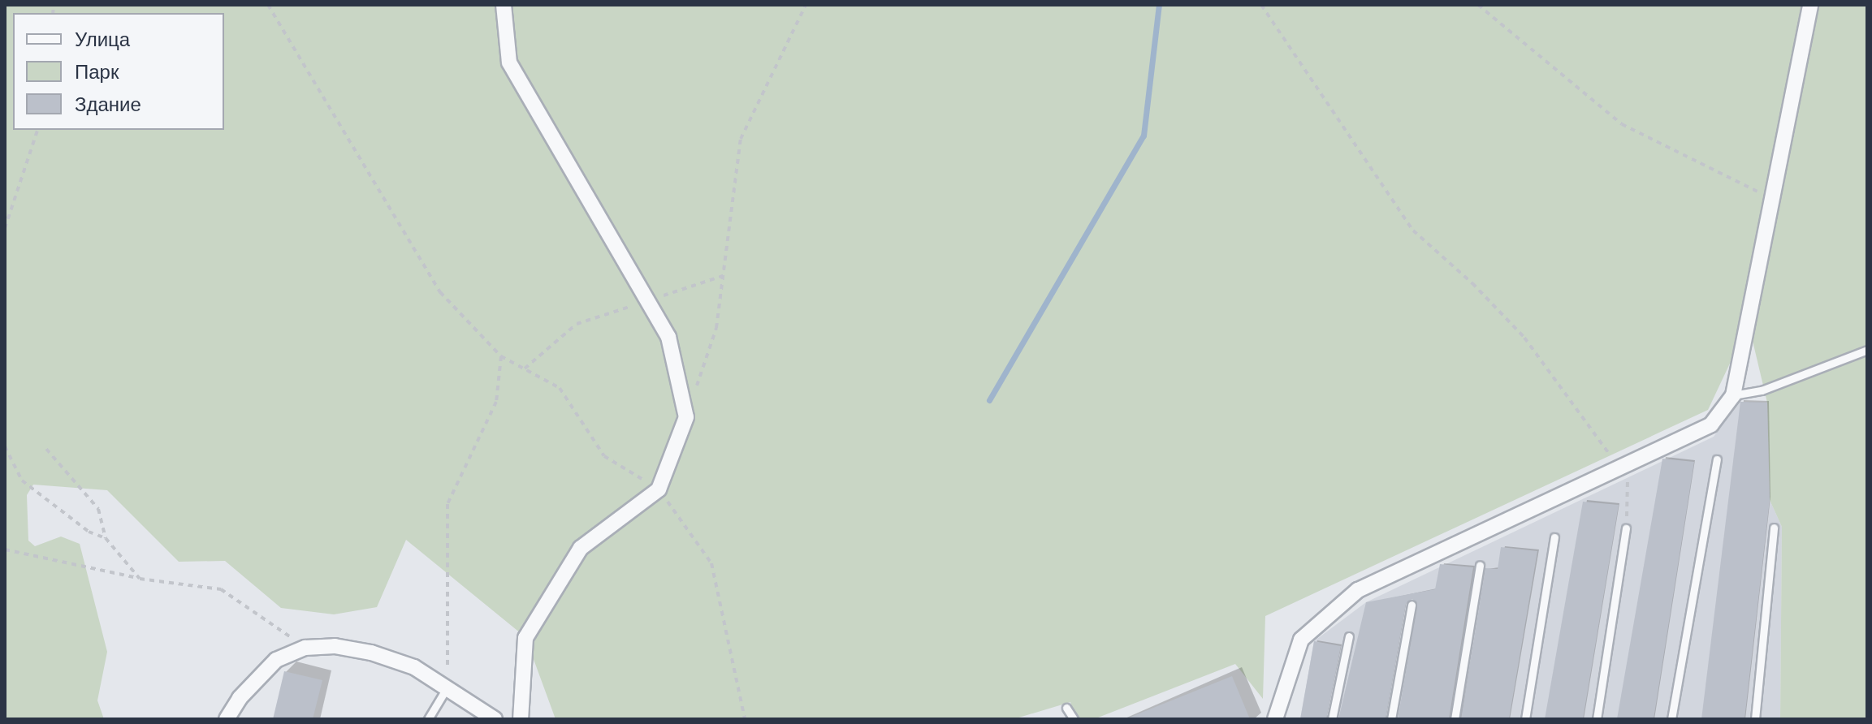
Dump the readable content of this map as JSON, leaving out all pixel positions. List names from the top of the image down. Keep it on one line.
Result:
{"legend":["Улица","Парк","Здание"]}
